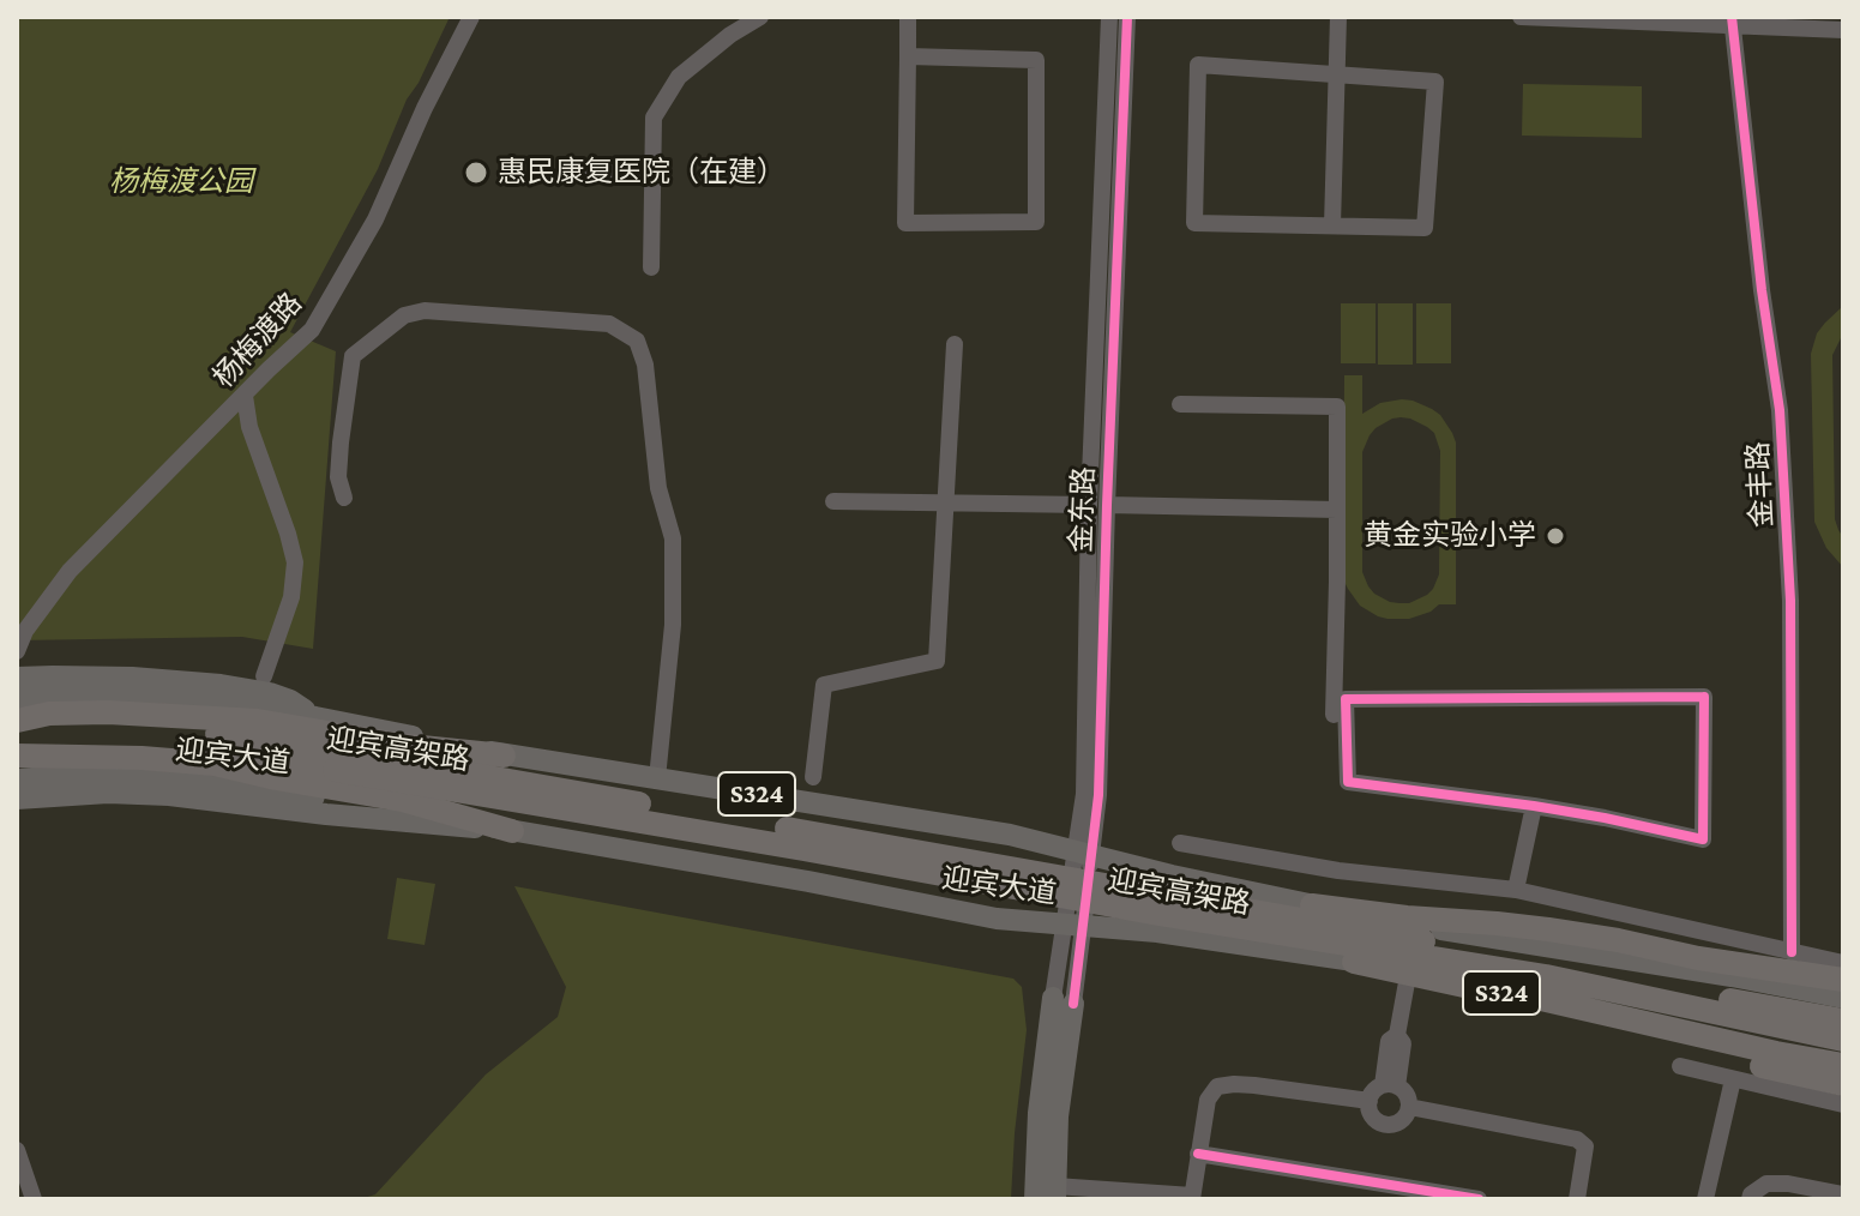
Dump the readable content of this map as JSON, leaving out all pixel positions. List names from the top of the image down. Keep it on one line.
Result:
{"streets":{"highway":["迎宾高架路"],"main road":["金东路","迎宾大道","S324"],"street":["杨梅渡路","金丰路"]},"crossings":[["金东路","迎宾大道"],["迎宾高架路","迎宾大道"],["迎宾高架路","S324"],["迎宾大道","S324"]],"parks":["杨梅渡公园"],"places":["惠民康复医院（在建）","黄金实验小学"]}
